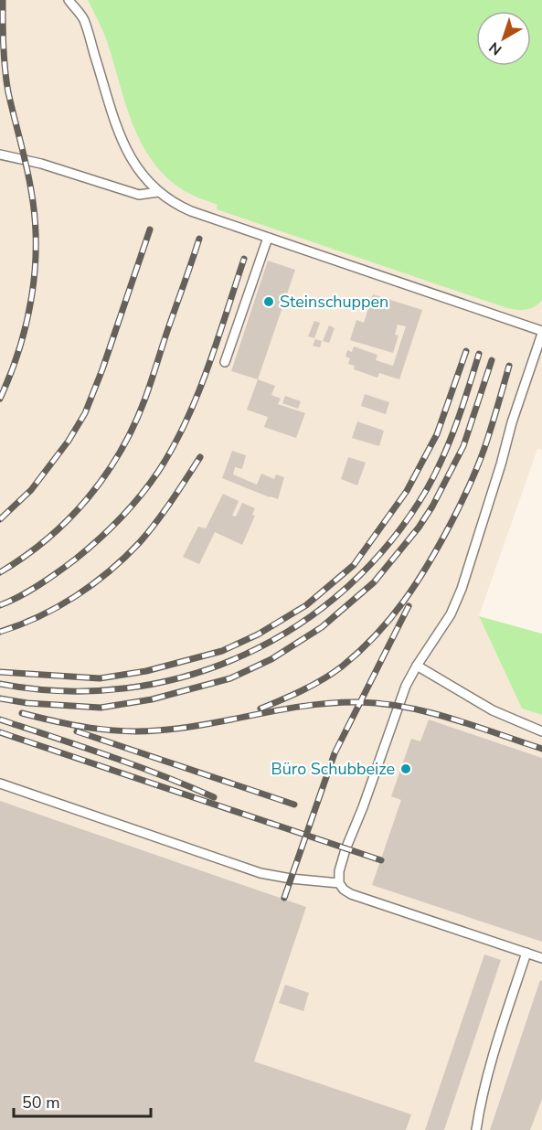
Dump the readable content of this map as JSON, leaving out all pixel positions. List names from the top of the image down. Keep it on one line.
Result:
{"places":["Steinschuppen","Büro Schubbeize"],"scale_bar":"50 m","north":"bottom left"}
